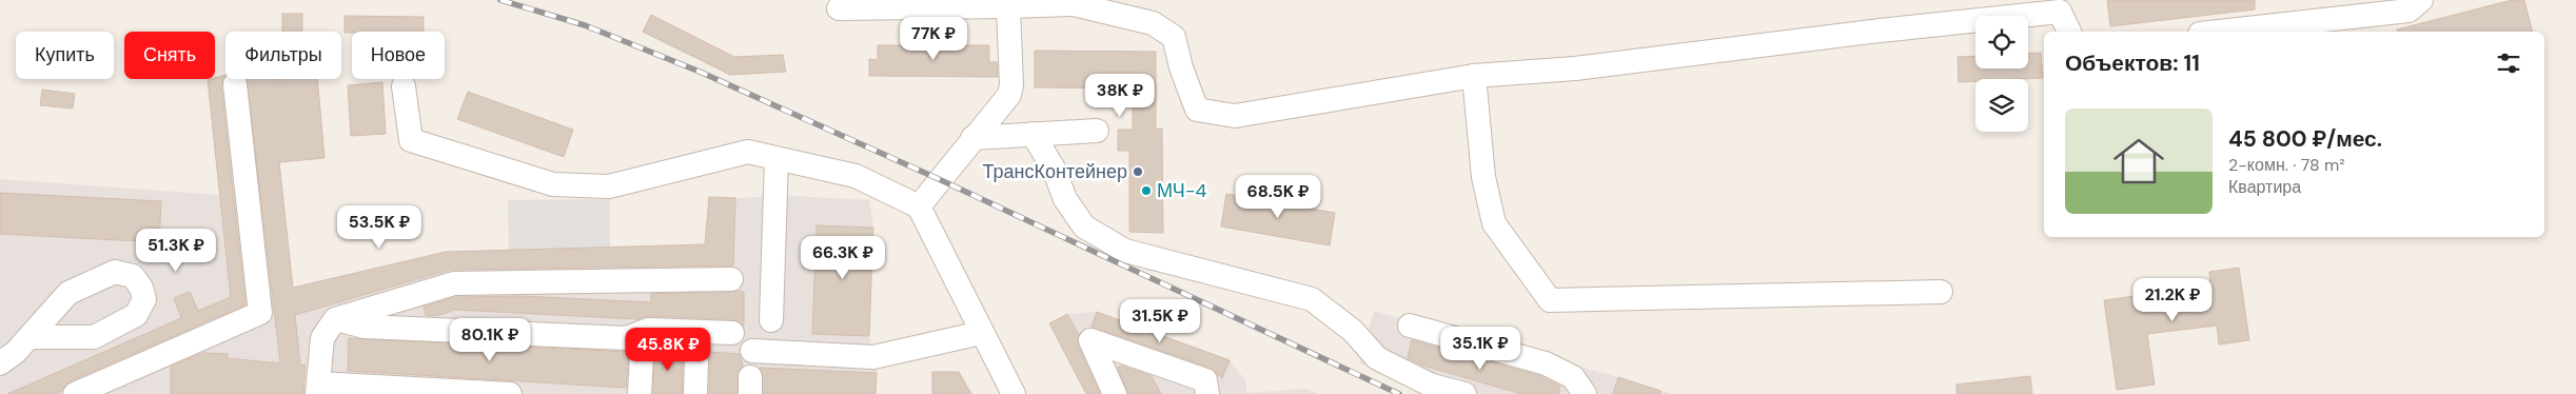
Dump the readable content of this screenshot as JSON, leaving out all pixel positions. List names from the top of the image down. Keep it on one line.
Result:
{"places":["ТрансКонтейнер","МЧ-4"],"page":{"price":["77K ₽","38K ₽","68.5K ₽","53.5K ₽","51.3K ₽","66.3K ₽","21.2K ₽","31.5K ₽","80.1K ₽","35.1K ₽","45.8K ₽"],"chip":["Купить","Снять","Фильтры","Новое"],"heading":"Объектов: 11","list":[{"name":"45 800 ₽/мес.","note":"2-комн. · 78 m² · Квартира"}]}}
